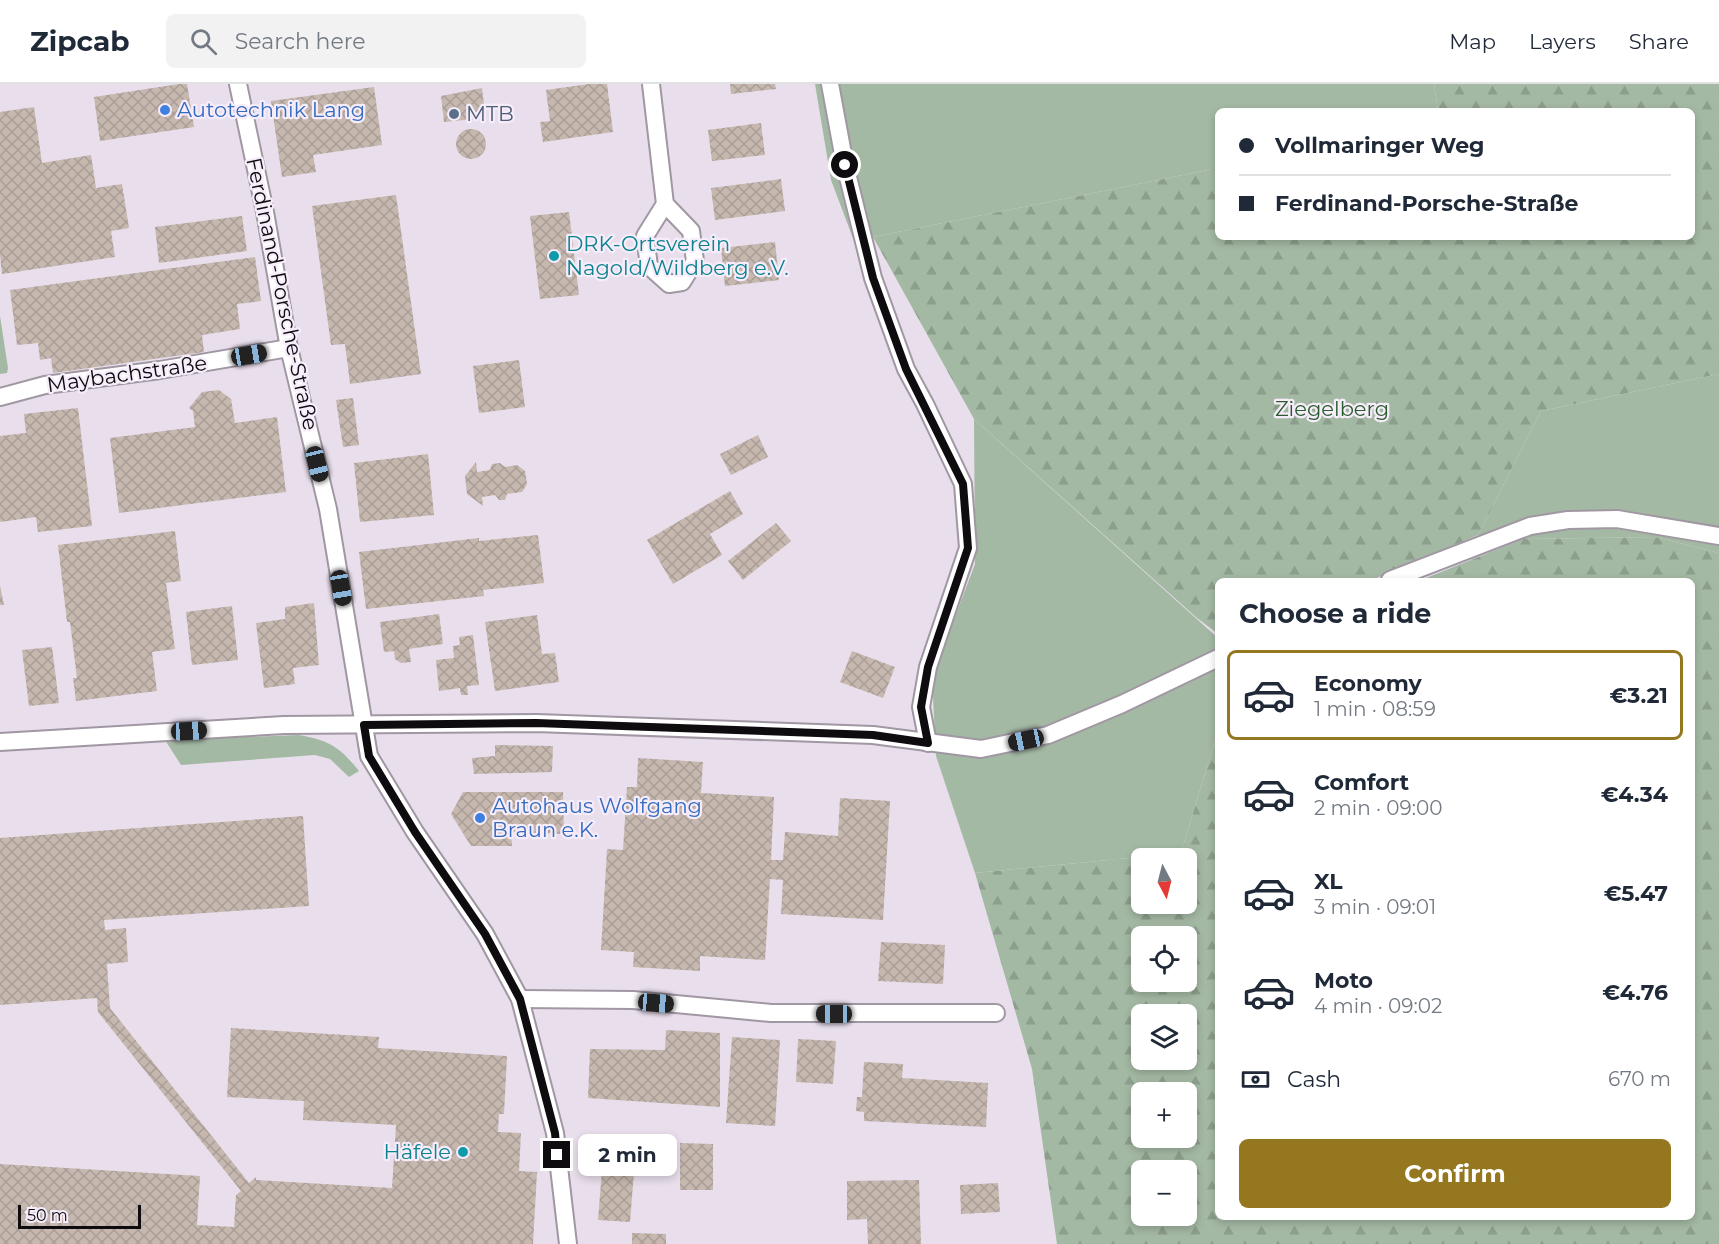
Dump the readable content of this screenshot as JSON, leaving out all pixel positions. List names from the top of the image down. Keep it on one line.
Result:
{"streets":{"street":["Ferdinand-Porsche-Straße","Maybachstraße"]},"crossings":[["Ferdinand-Porsche-Straße","Maybachstraße"]],"parks":["Ziegelberg"],"places":["Autotechnik Lang","MTB","DRK-Ortsverein Nagold/Wildberg e.V.","Autohaus Wolfgang Braun e.K.","Häfele"],"scale_bar":"50 m","north":"bottom","page":{"header":"Zipcab","search":"Search here","nav":["Map","Layers","Share"],"banner":["Vollmaringer Weg","Ferdinand-Porsche-Straße"],"heading":"Choose a ride","list":[{"name":"Economy","note":"1 min · 08:59","value":"€3.21"},{"name":"Comfort","note":"2 min · 09:00","value":"€4.34"},{"name":"XL","note":"3 min · 09:01","value":"€5.47"},{"name":"Moto","note":"4 min · 09:02","value":"€4.76"}],"map_buttons":["+","−"],"pay":["Cash","670 m"],"buttons":"Confirm","bubble":"2 min","scale":"50 m"}}
